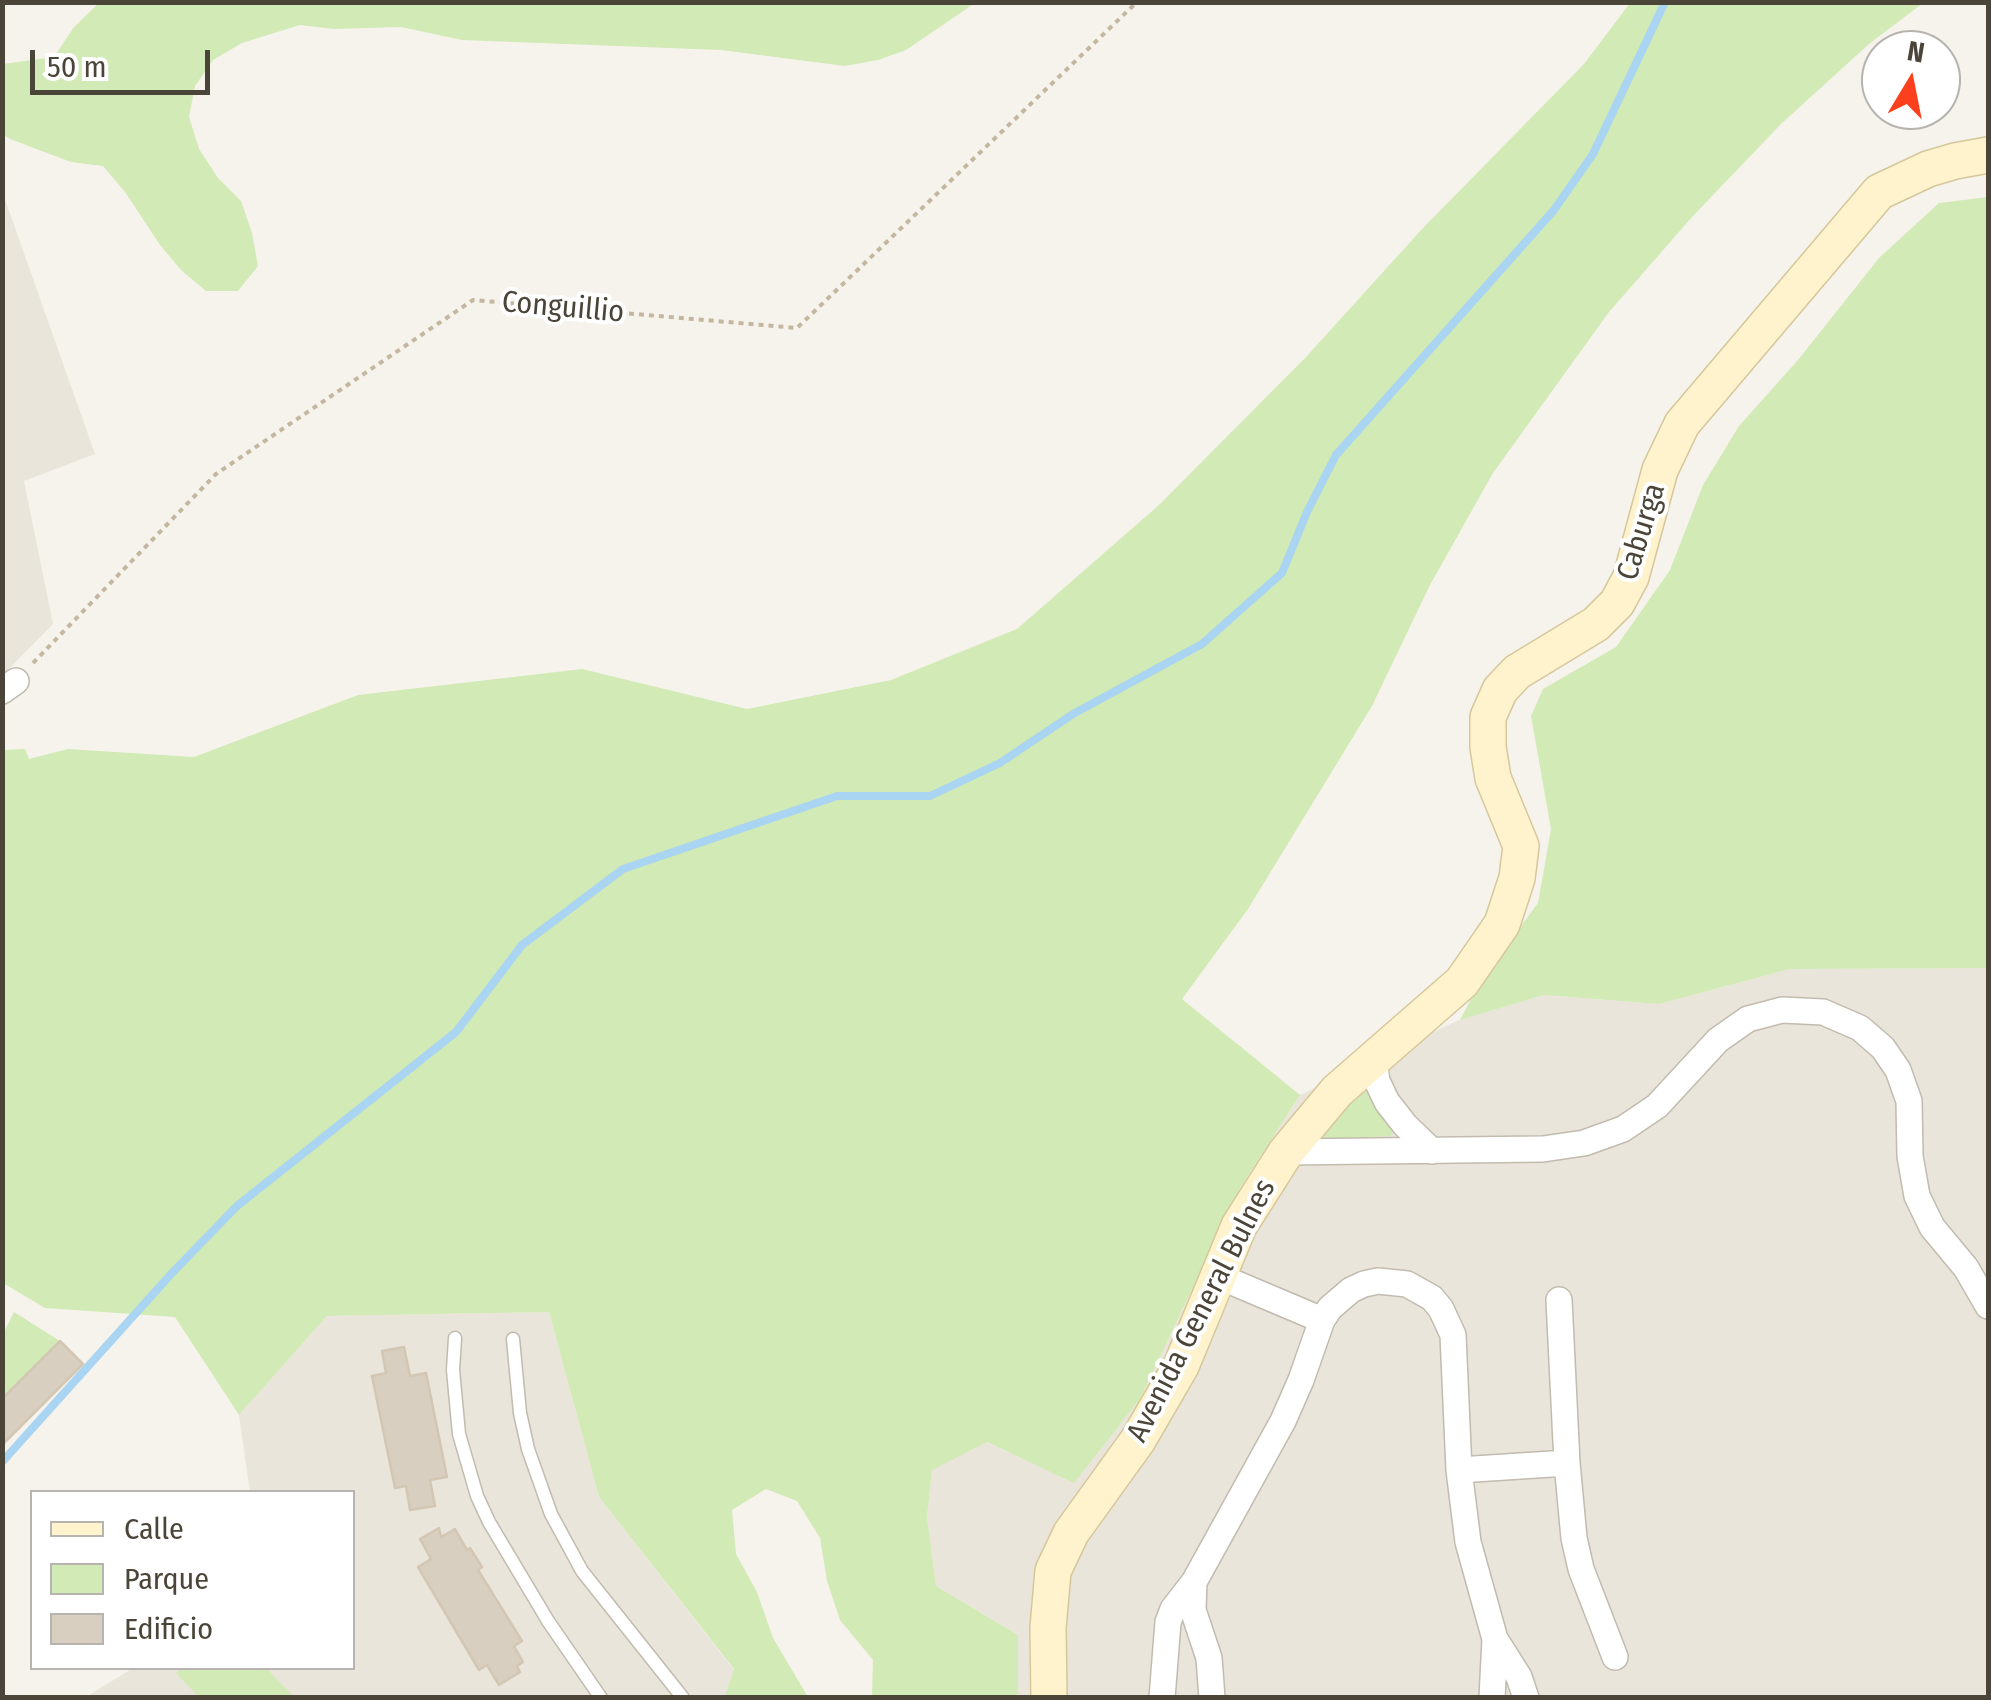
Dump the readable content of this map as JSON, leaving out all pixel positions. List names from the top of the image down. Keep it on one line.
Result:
{"streets":{"street":["Caburga","Avenida General Bulnes"],"path":["Conguillio"]},"crossings":[["Caburga","Avenida General Bulnes"]],"legend":["Calle","Parque","Edificio"],"scale_bar":"50 m","north":"top"}
